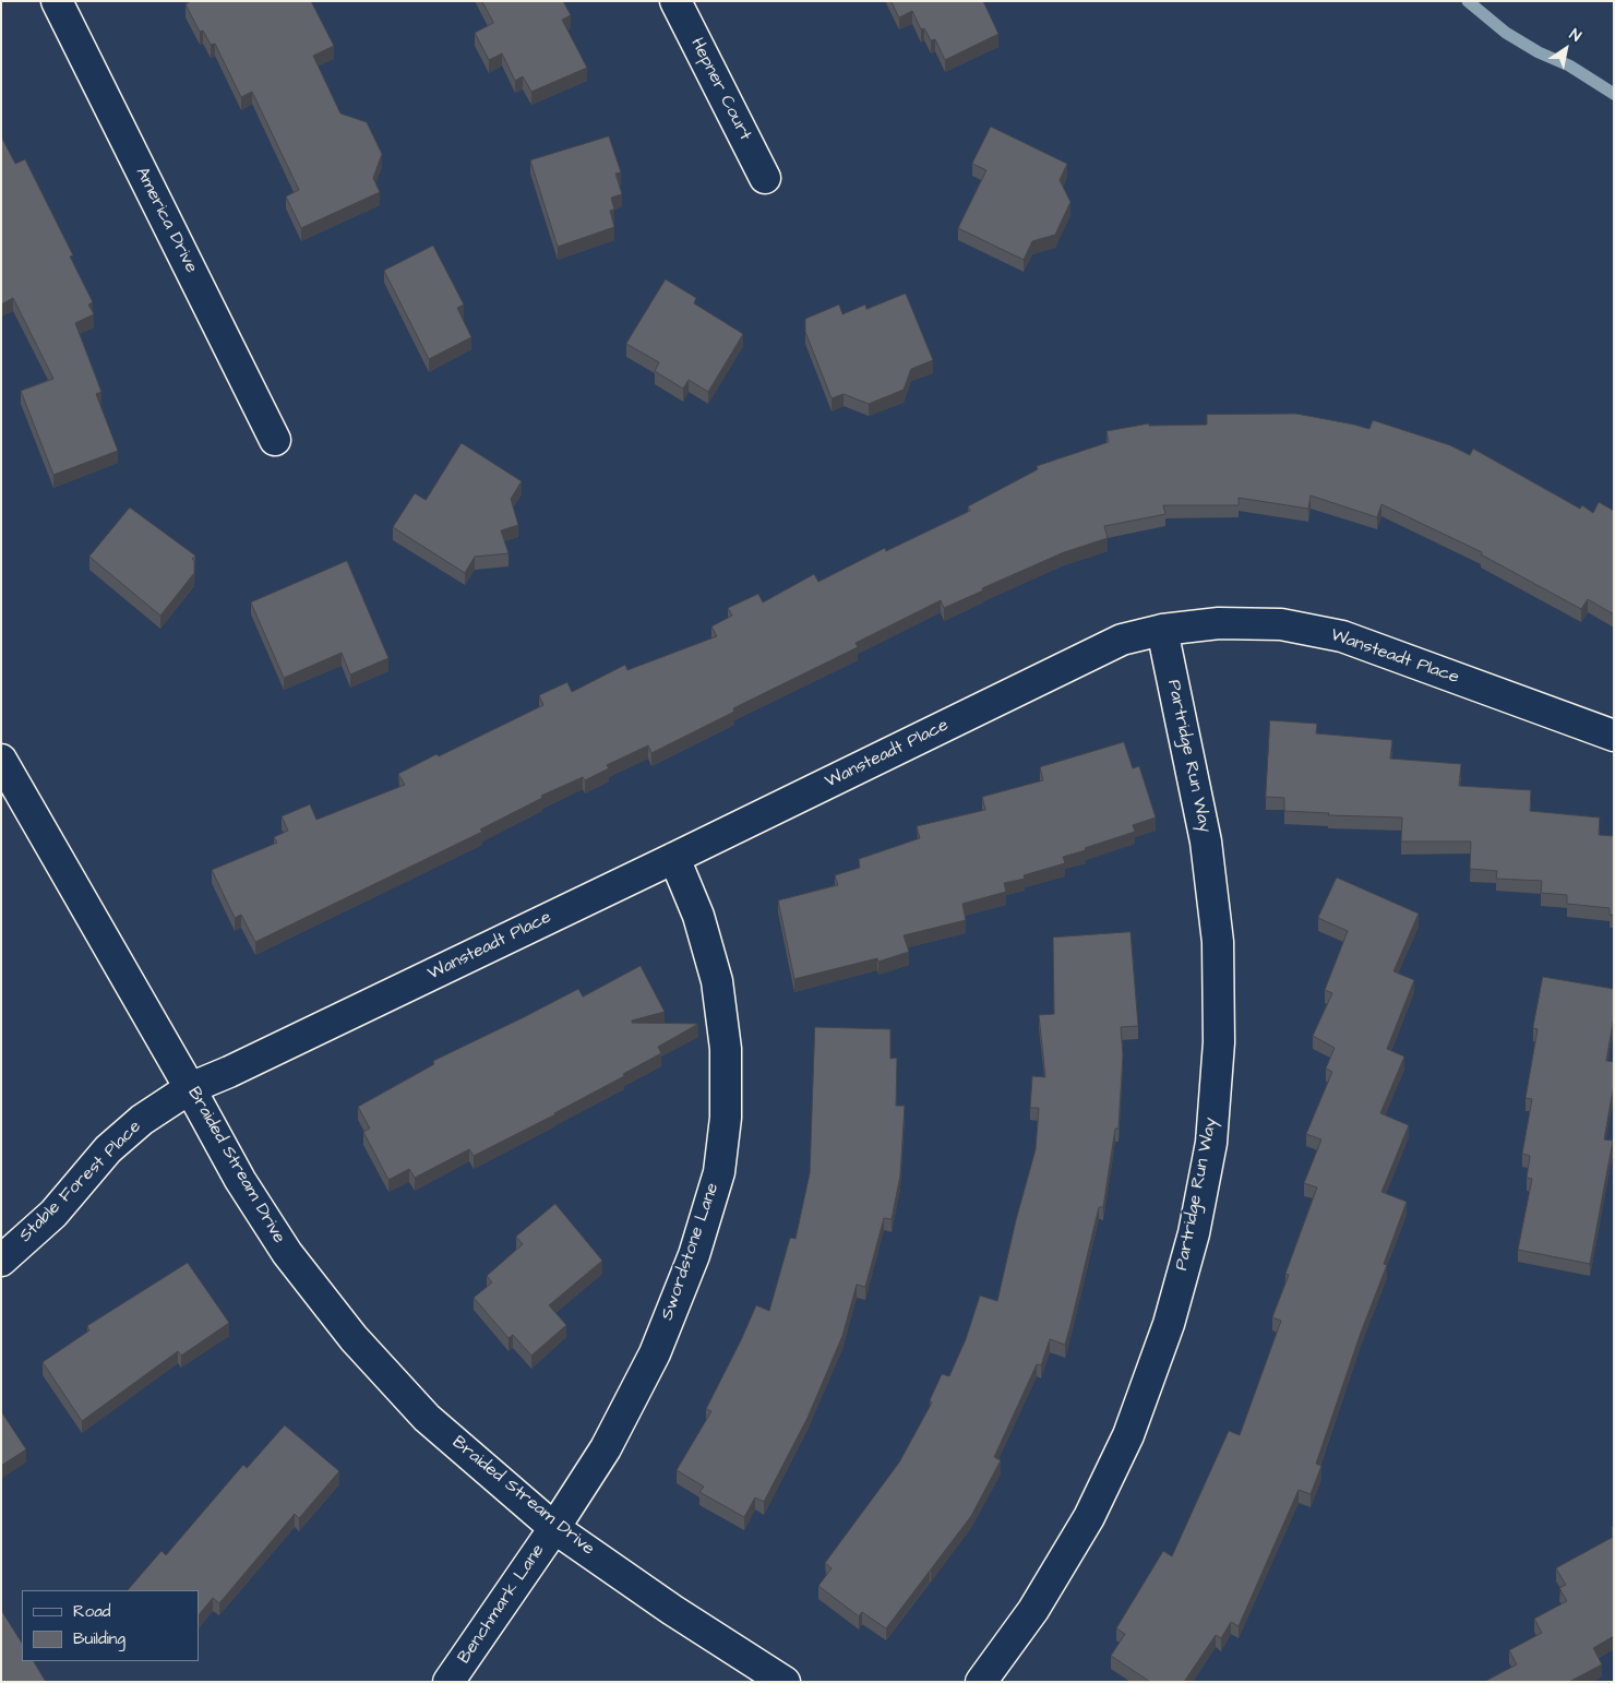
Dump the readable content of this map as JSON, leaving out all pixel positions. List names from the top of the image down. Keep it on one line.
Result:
{"streets":{"street":["Hepner Court","America Drive","Wansteadt Place","Partridge Run Way","Braided Stream Drive","Stable Forest Place","Swordstone Lane","Benchmark Lane"]},"crossings":[["Wansteadt Place","Partridge Run Way"],["Wansteadt Place","Braided Stream Drive"],["Wansteadt Place","Stable Forest Place"],["Wansteadt Place","Swordstone Lane"],["Braided Stream Drive","Stable Forest Place"],["Braided Stream Drive","Swordstone Lane"],["Braided Stream Drive","Benchmark Lane"],["Swordstone Lane","Benchmark Lane"]],"legend":["Road","Building"],"north":"top right"}
